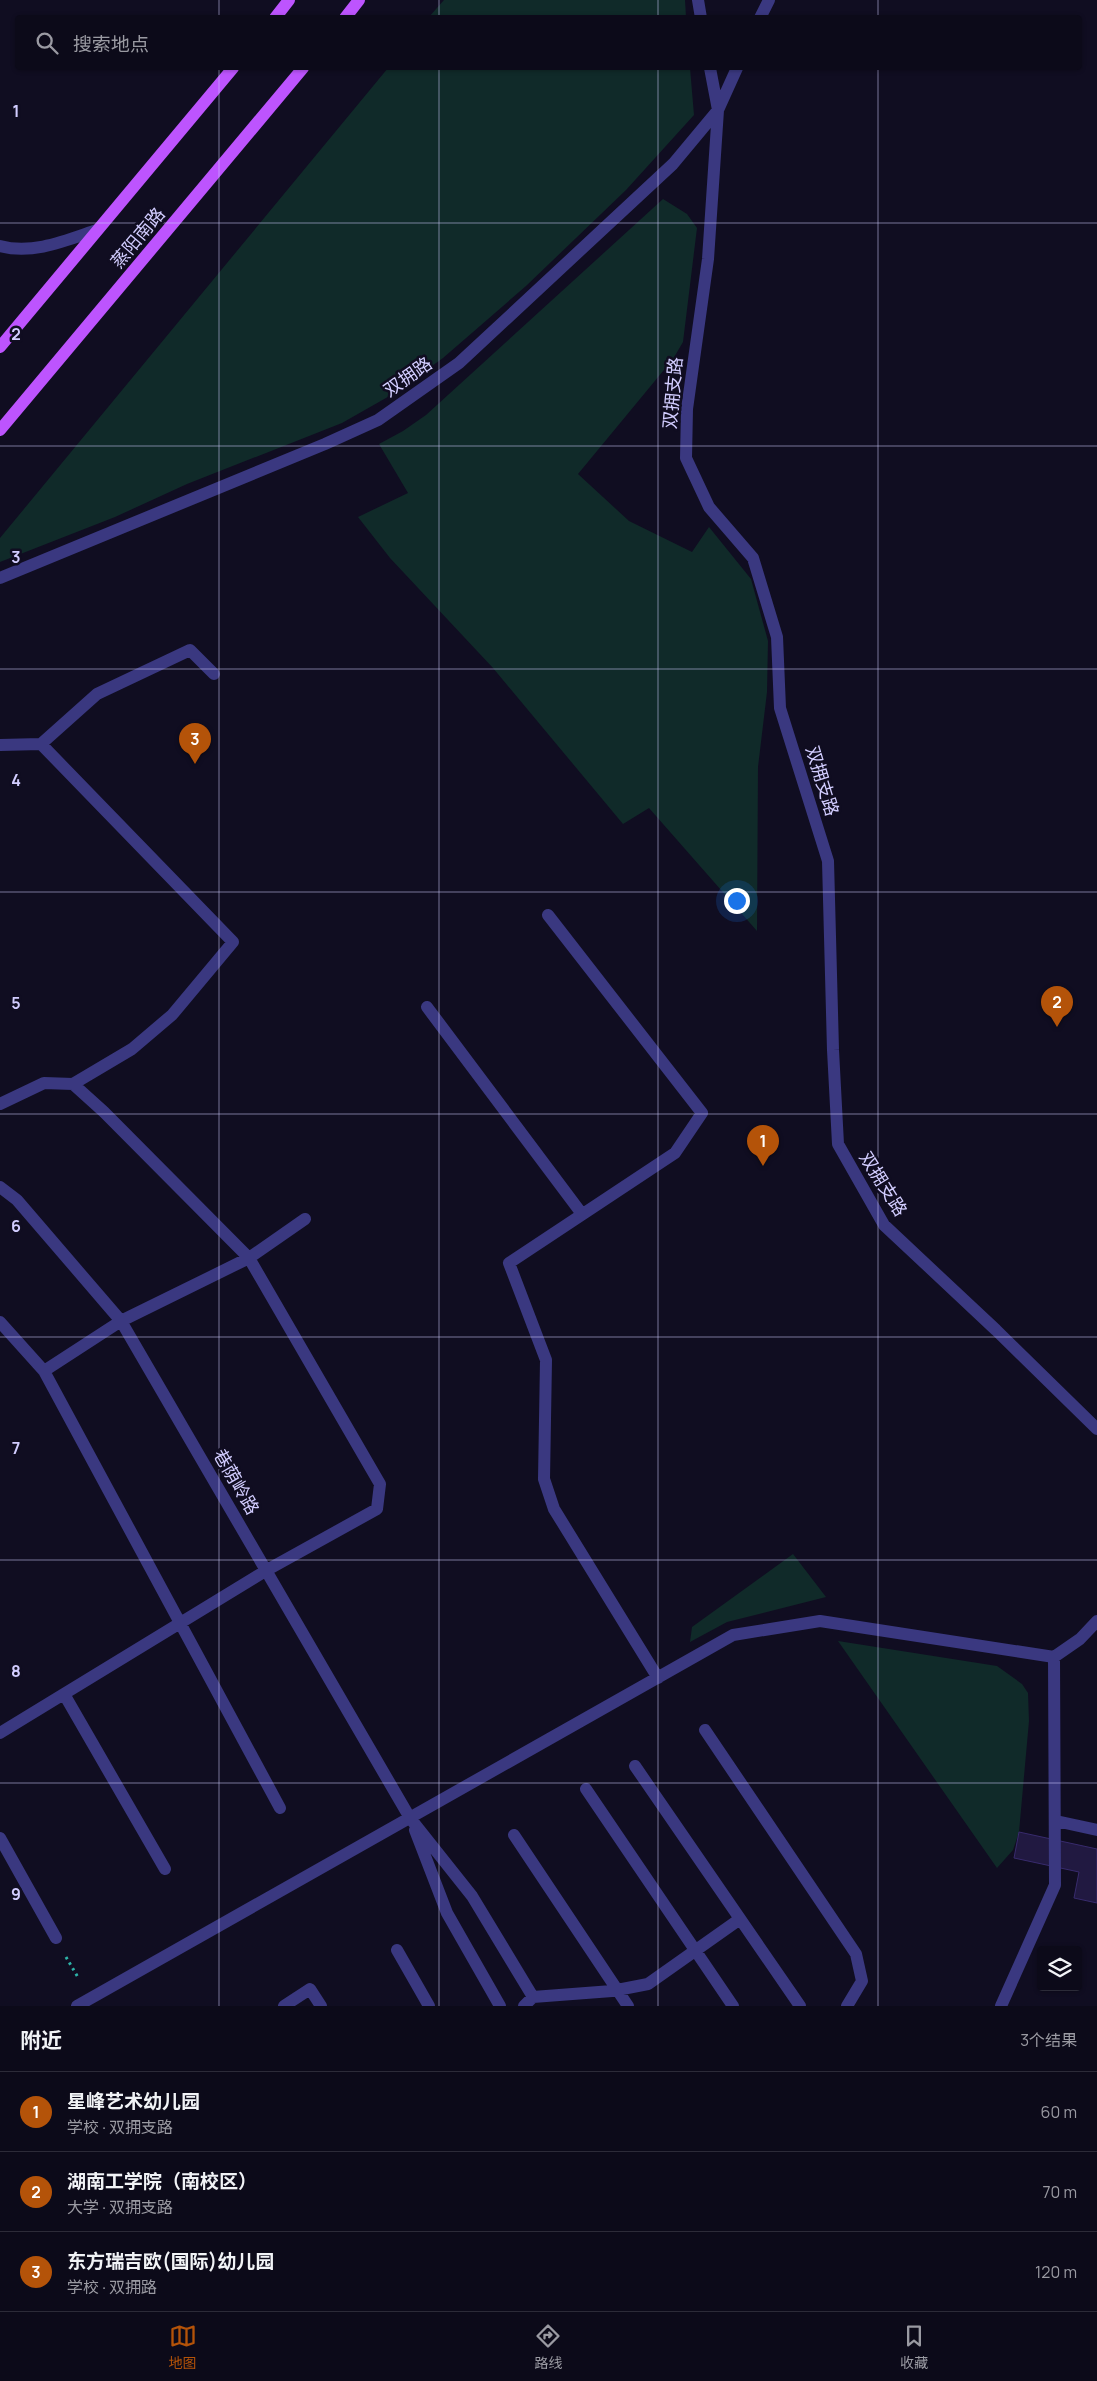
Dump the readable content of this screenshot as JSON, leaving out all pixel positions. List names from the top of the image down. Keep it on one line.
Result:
{"streets":{"main road":["蒸阳南路"],"street":["双拥路","双拥支路","巷荫岭路"]},"crossings":[["双拥路","双拥支路"]],"page":{"search":"搜索地点","pins":["3","2","1"],"heading":["附近","3个结果"],"list":[{"mark":"1","name":"星峰艺术幼儿园","note":"学校 · 双拥支路","value":"60 m"},{"mark":"2","name":"湖南工学院（南校区）","note":"大学 · 双拥支路","value":"70 m"},{"mark":"3","name":"东方瑞吉欧(国际)幼儿园","note":"学校 · 双拥路","value":"120 m"}],"nav":["地图","路线","收藏"]},"grid":{"rows":["1","2","3","4","5","6","7","8","9"]}}
